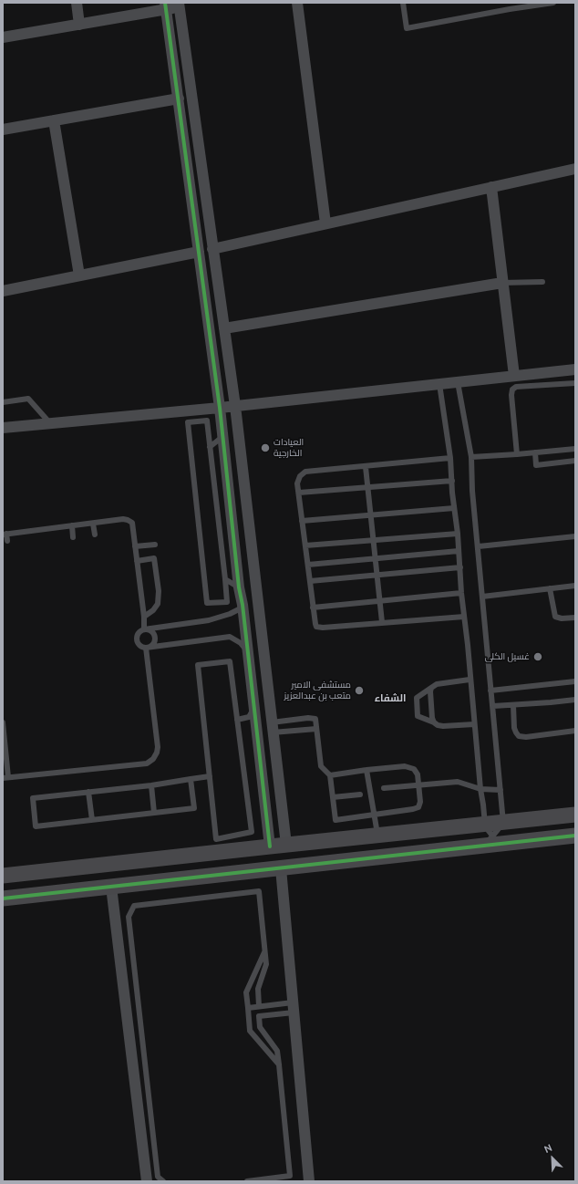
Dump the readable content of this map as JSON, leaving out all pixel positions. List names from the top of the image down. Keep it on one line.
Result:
{"districts":["الشفاء"],"places":["العيادات الخارجية","غسيل الكلى","مستشفى الامير متعب بن عبدالعزيز"],"north":"top left"}
